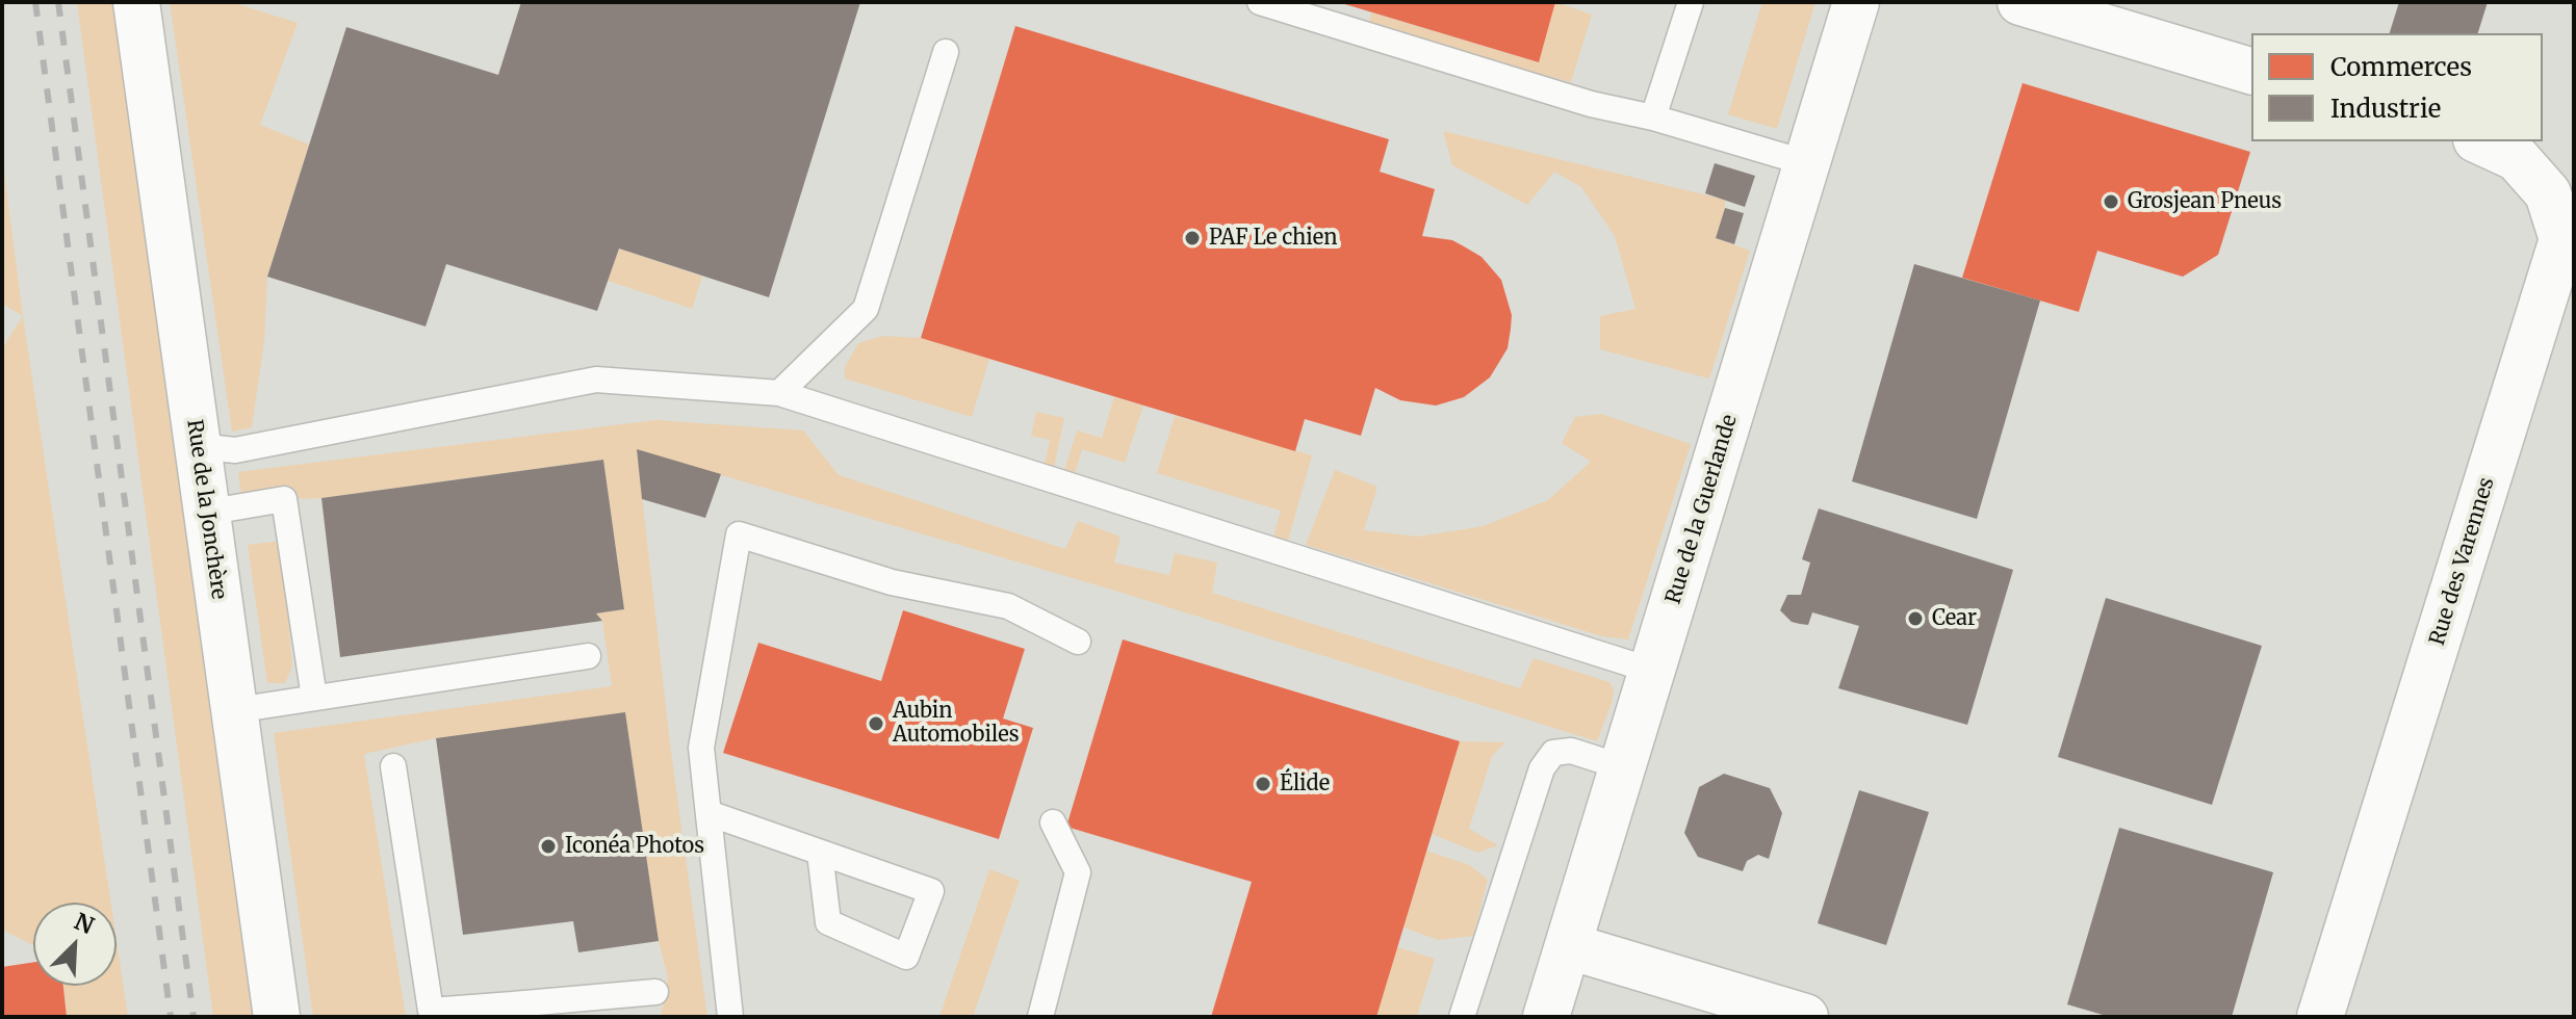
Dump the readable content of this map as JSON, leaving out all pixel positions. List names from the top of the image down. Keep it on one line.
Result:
{"streets":{"street":["Rue de la Jonchère","Rue de la Guerlande","Rue des Varennes"]},"places":["Grosjean Pneus","PAF Le chien","Cear","Aubin Automobiles","Élide","Iconéa Photos"],"legend":["Commerces","Industrie"],"north":"top right"}
